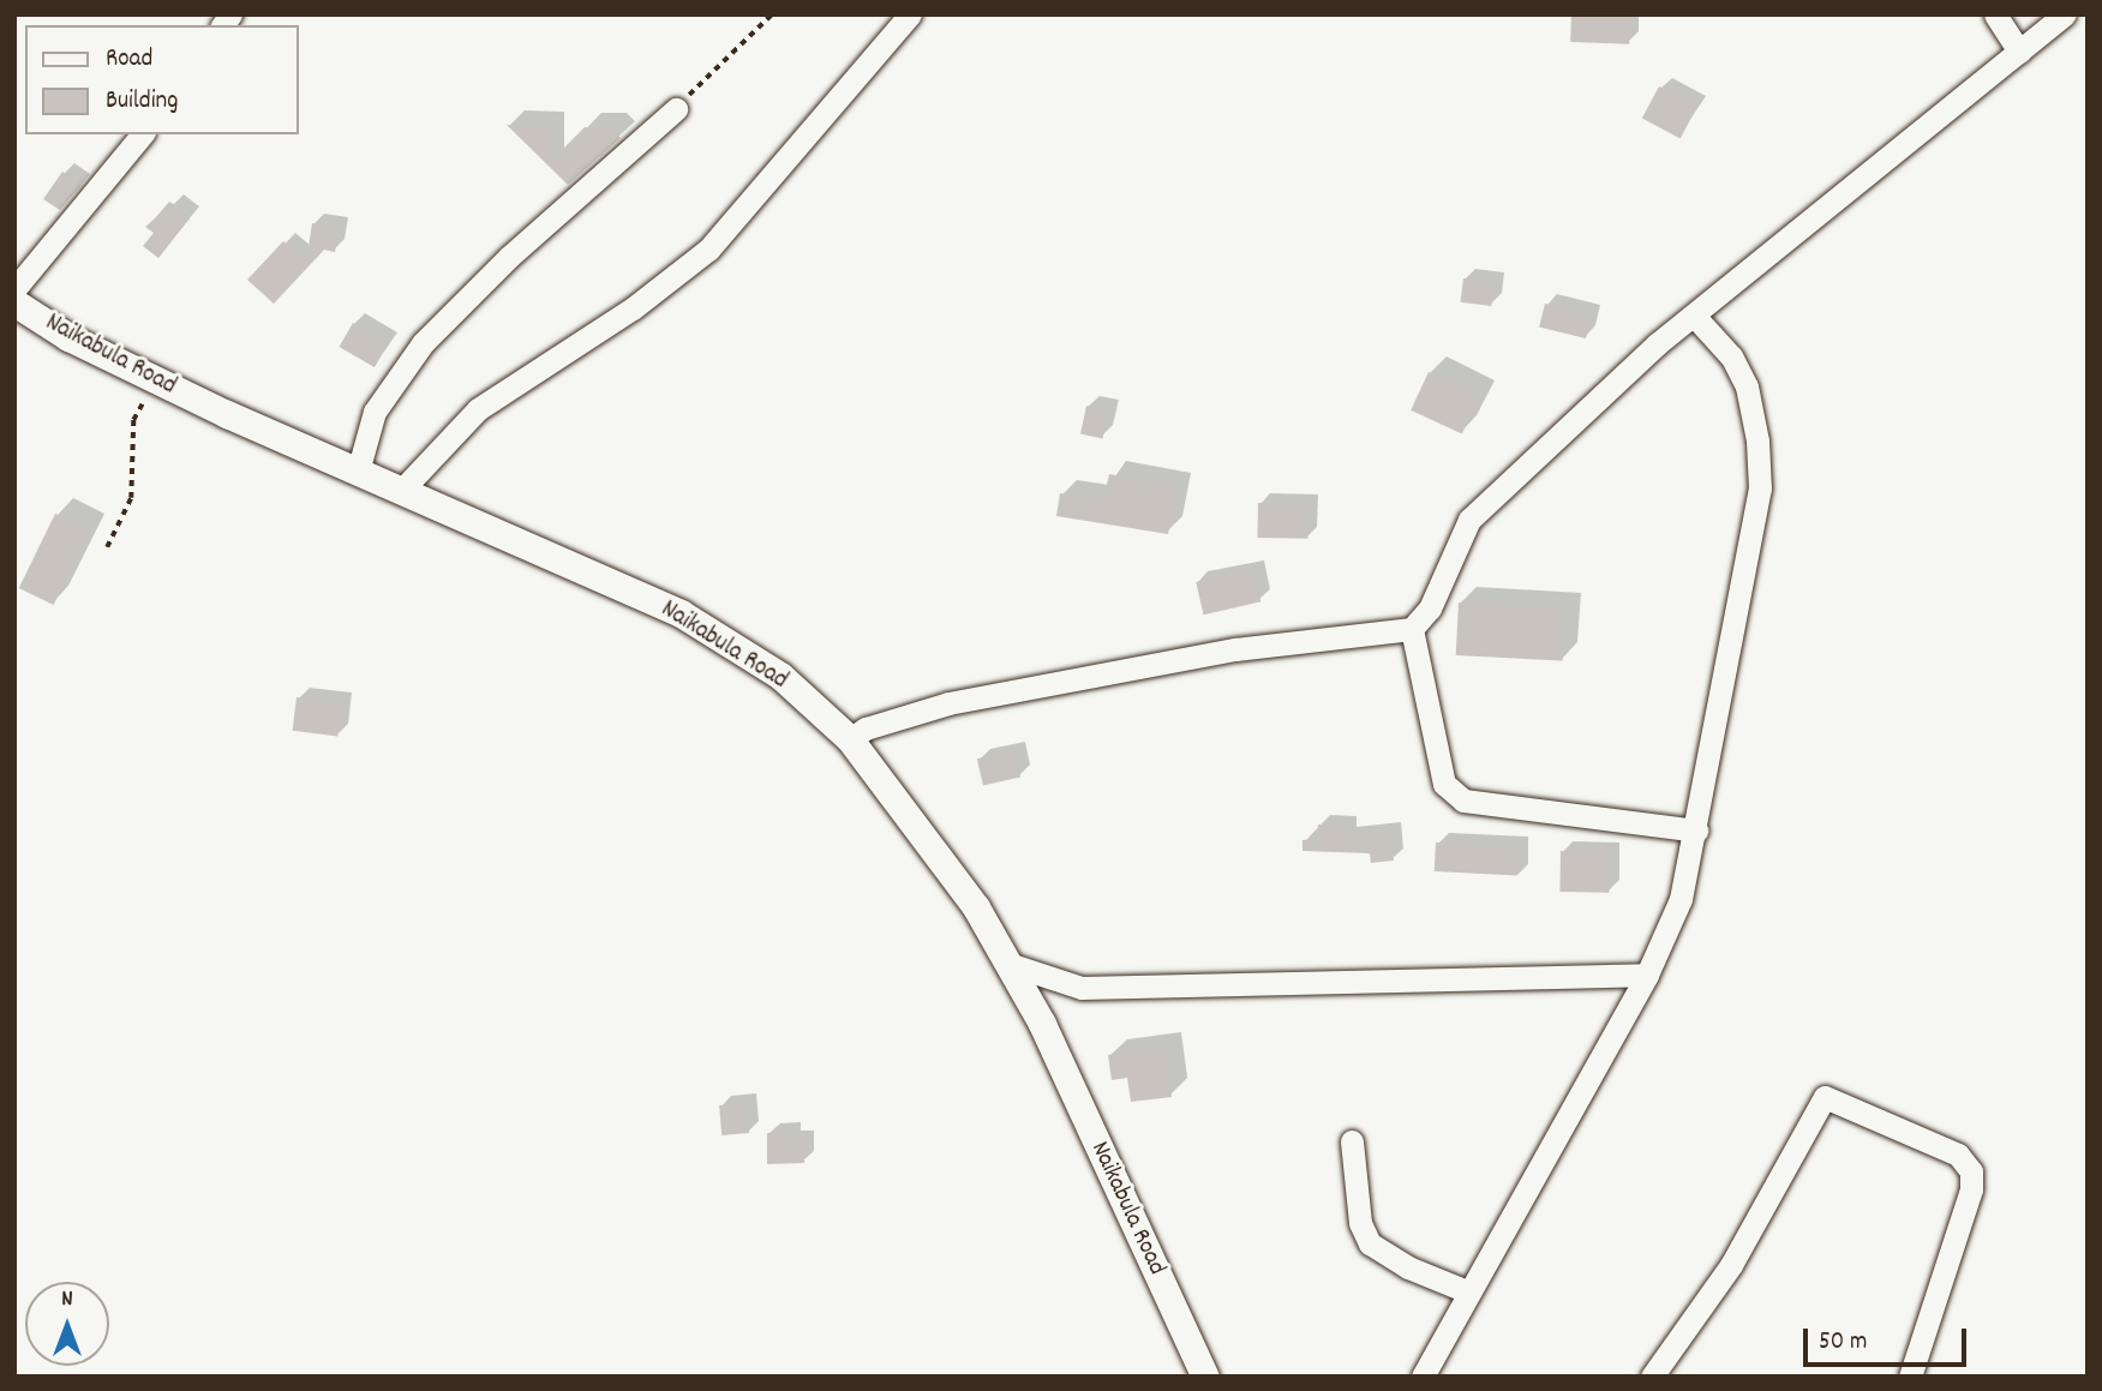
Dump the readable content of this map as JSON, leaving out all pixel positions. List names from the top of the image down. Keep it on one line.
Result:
{"streets":{"street":["Naikabula Road"]},"legend":["Road","Building"],"scale_bar":"50 m","north":"top"}
